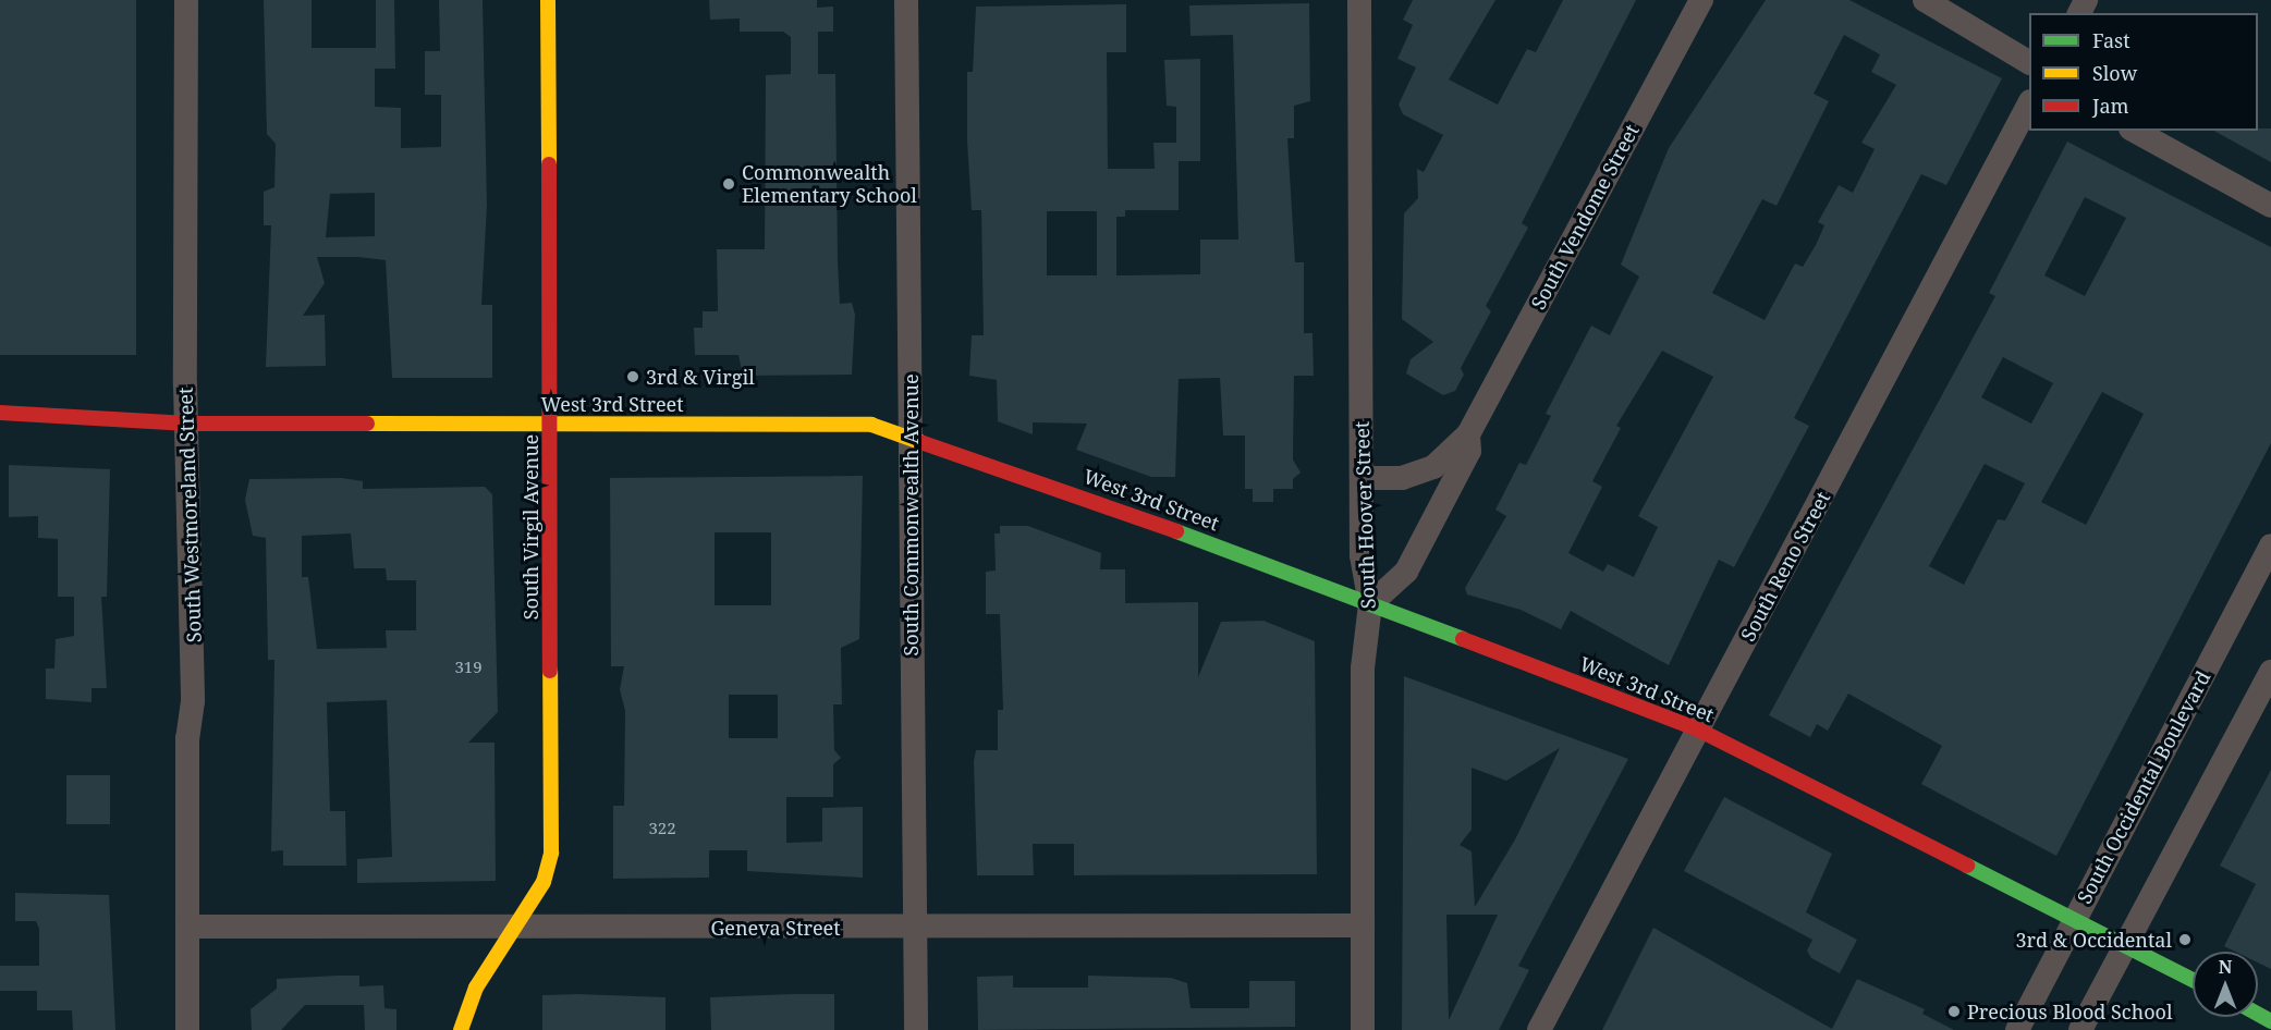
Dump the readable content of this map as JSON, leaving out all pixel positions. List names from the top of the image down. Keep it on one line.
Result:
{"streets":{"main road":["West 3rd Street","South Virgil Avenue"],"street":["South Vendome Street","South Westmoreland Street","South Commonwealth Avenue","South Hoover Street","South Reno Street","South Occidental Boulevard","Geneva Street"]},"crossings":[["West 3rd Street","South Westmoreland Street"],["West 3rd Street","South Commonwealth Avenue"],["West 3rd Street","South Hoover Street"],["West 3rd Street","South Virgil Avenue"],["West 3rd Street","South Reno Street"],["West 3rd Street","South Occidental Boulevard"],["South Westmoreland Street","Geneva Street"],["South Commonwealth Avenue","Geneva Street"],["South Hoover Street","Geneva Street"],["South Virgil Avenue","Geneva Street"]],"places":["Commonwealth Elementary School","3rd & Virgil","3rd & Occidental","Precious Blood School"],"house_numbers":["319","322"],"legend":["Fast","Slow","Jam"],"north":"top"}
